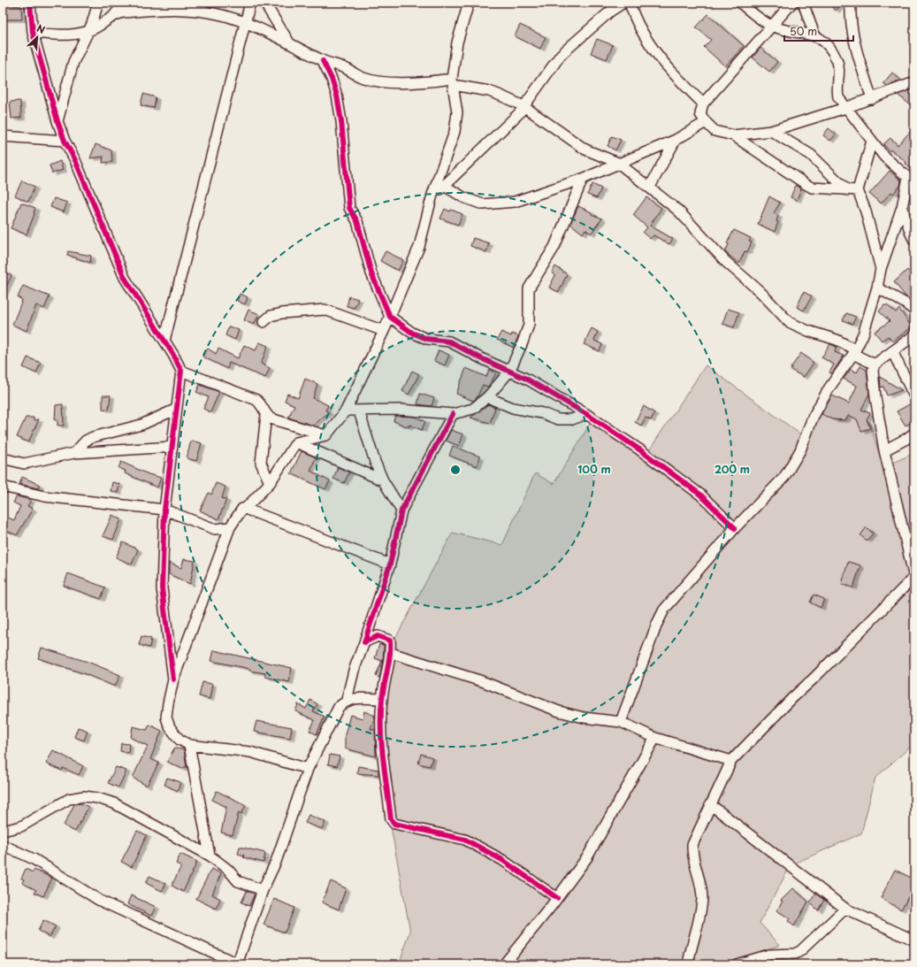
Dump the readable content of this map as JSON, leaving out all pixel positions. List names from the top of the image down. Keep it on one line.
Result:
{"scale_bar":"50 m","north":"top right","rings":["100 m","200 m"]}
